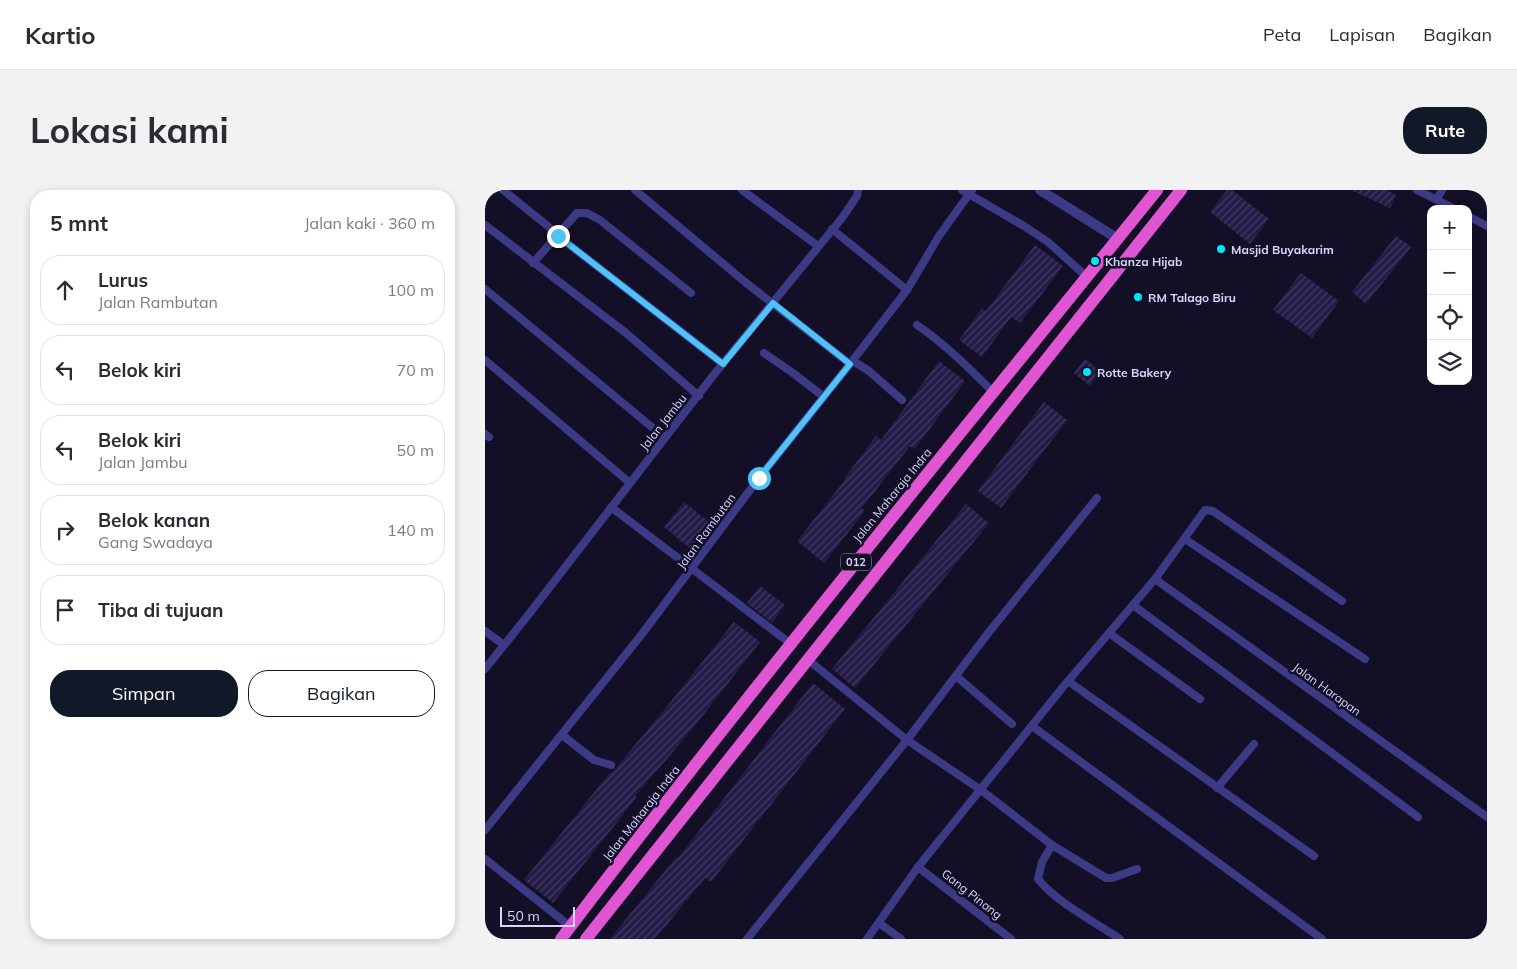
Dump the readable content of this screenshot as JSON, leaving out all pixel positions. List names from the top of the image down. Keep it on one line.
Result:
{"streets":{"highway":["Jalan Maharaja Indra","012"],"street":["Jalan Jambu","Jalan Rambutan","Jalan Harapan","Gang Pinang"]},"places":["Masjid Buyakarim","Khanza Hijab","RM Talago Biru","Rotte Bakery"],"scale_bar":"50 m","page":{"header":"Kartio","nav":["Peta","Lapisan","Bagikan"],"buttons":["Rute",["Simpan","Bagikan"]],"title":"Lokasi kami","heading":["5 mnt","Jalan kaki · 360 m"],"map_buttons":["+","−"],"list":[["Lurus","Jalan Rambutan","100 m"],["Belok kiri","70 m"],["Belok kiri","Jalan Jambu","50 m"],["Belok kanan","Gang Swadaya","140 m"],"Tiba di tujuan"],"scale":"50 m"}}
